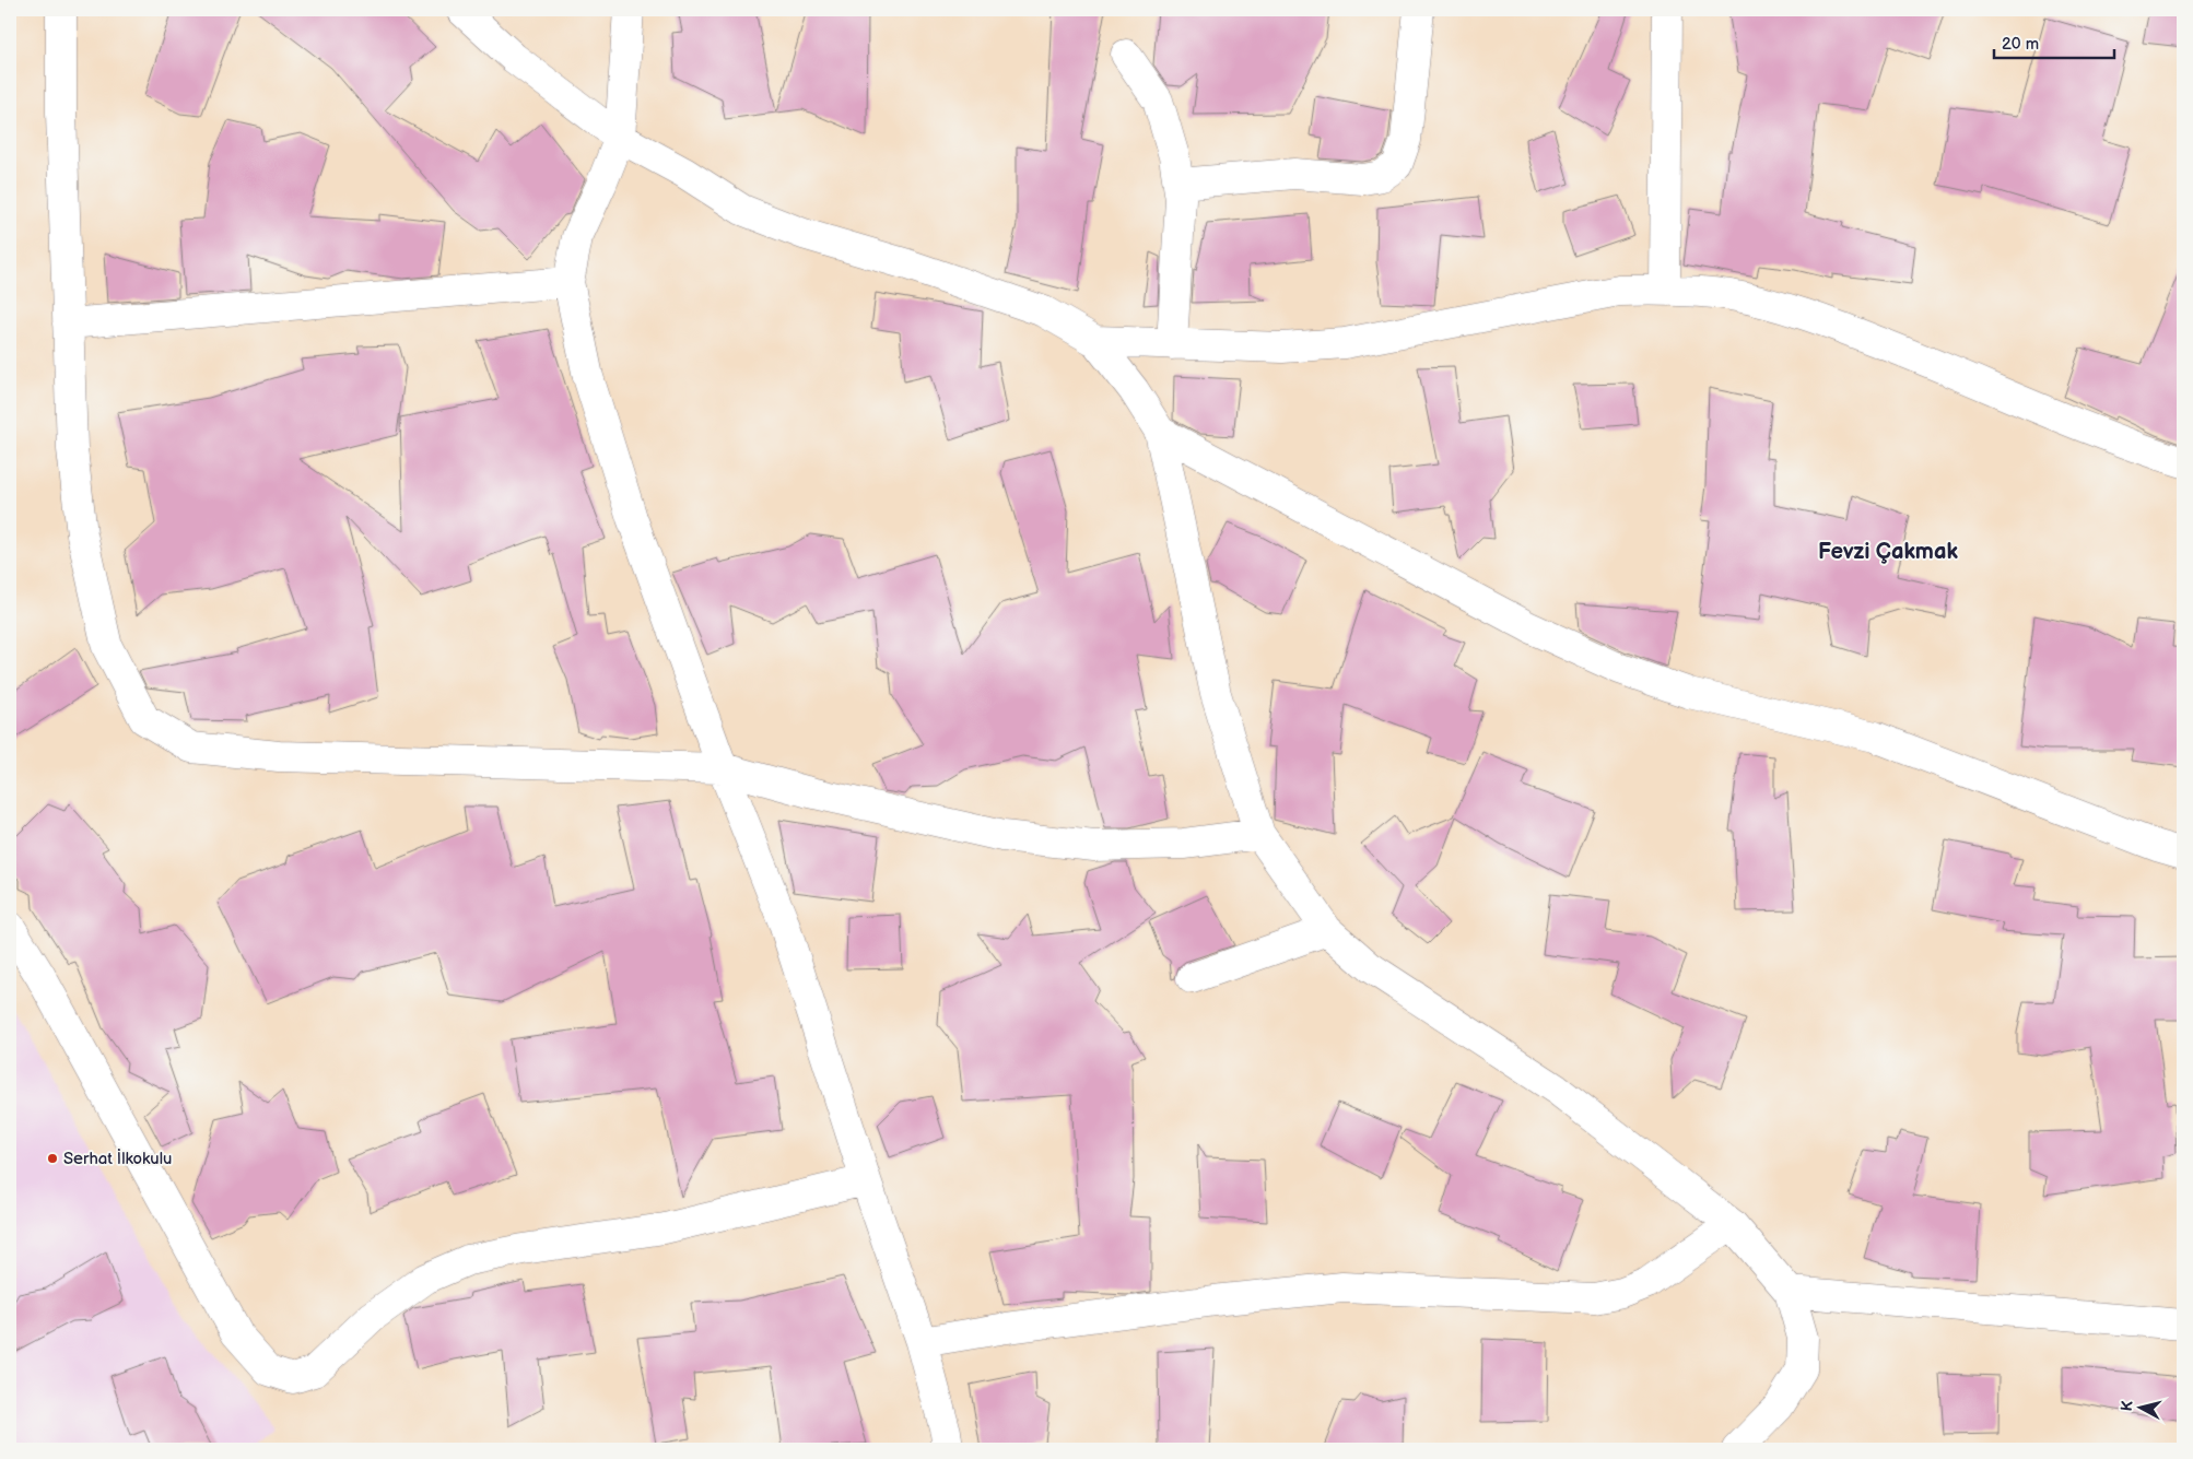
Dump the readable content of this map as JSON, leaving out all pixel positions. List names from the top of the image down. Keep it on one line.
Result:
{"districts":["Fevzi Çakmak"],"places":["Serhat İlkokulu"],"scale_bar":"20 m","north":"left"}
